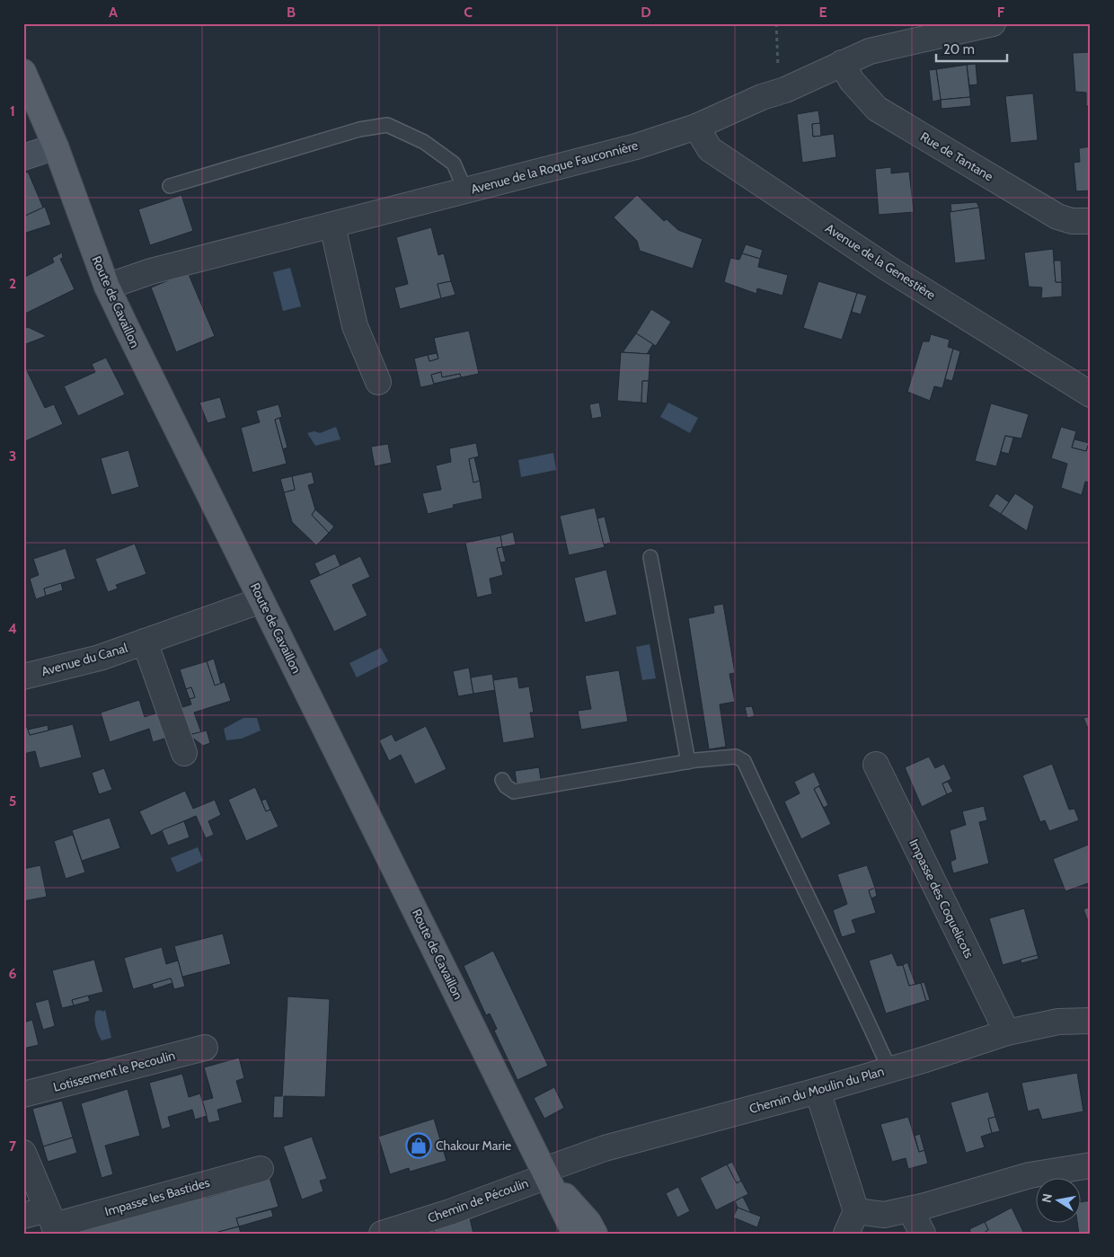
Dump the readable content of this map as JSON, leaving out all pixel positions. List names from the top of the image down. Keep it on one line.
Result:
{"streets":{"main road":["Route de Cavaillon"],"street":["Rue de Tantane","Avenue de la Roque Fauconnière","Avenue de la Genestière","Avenue du Canal","Impasse des Coquelicots","Lotissement le Pecoulin","Chemin du Moulin du Plan","Impasse les Bastides","Chemin de Pécoulin"]},"crossings":[["Rue de Tantane","Avenue de la Roque Fauconnière"],["Avenue de la Roque Fauconnière","Avenue de la Genestière"],["Avenue de la Roque Fauconnière","Route de Cavaillon"],["Route de Cavaillon","Avenue du Canal"],["Route de Cavaillon","Chemin du Moulin du Plan"],["Route de Cavaillon","Chemin de Pécoulin"],["Impasse des Coquelicots","Chemin du Moulin du Plan"],["Chemin du Moulin du Plan","Chemin de Pécoulin"]],"places":{"shop":["Chakour Marie"]},"scale_bar":"20 m","north":"left","grid":{"columns":["A","B","C","D","E","F"],"rows":["1","2","3","4","5","6","7"]}}
